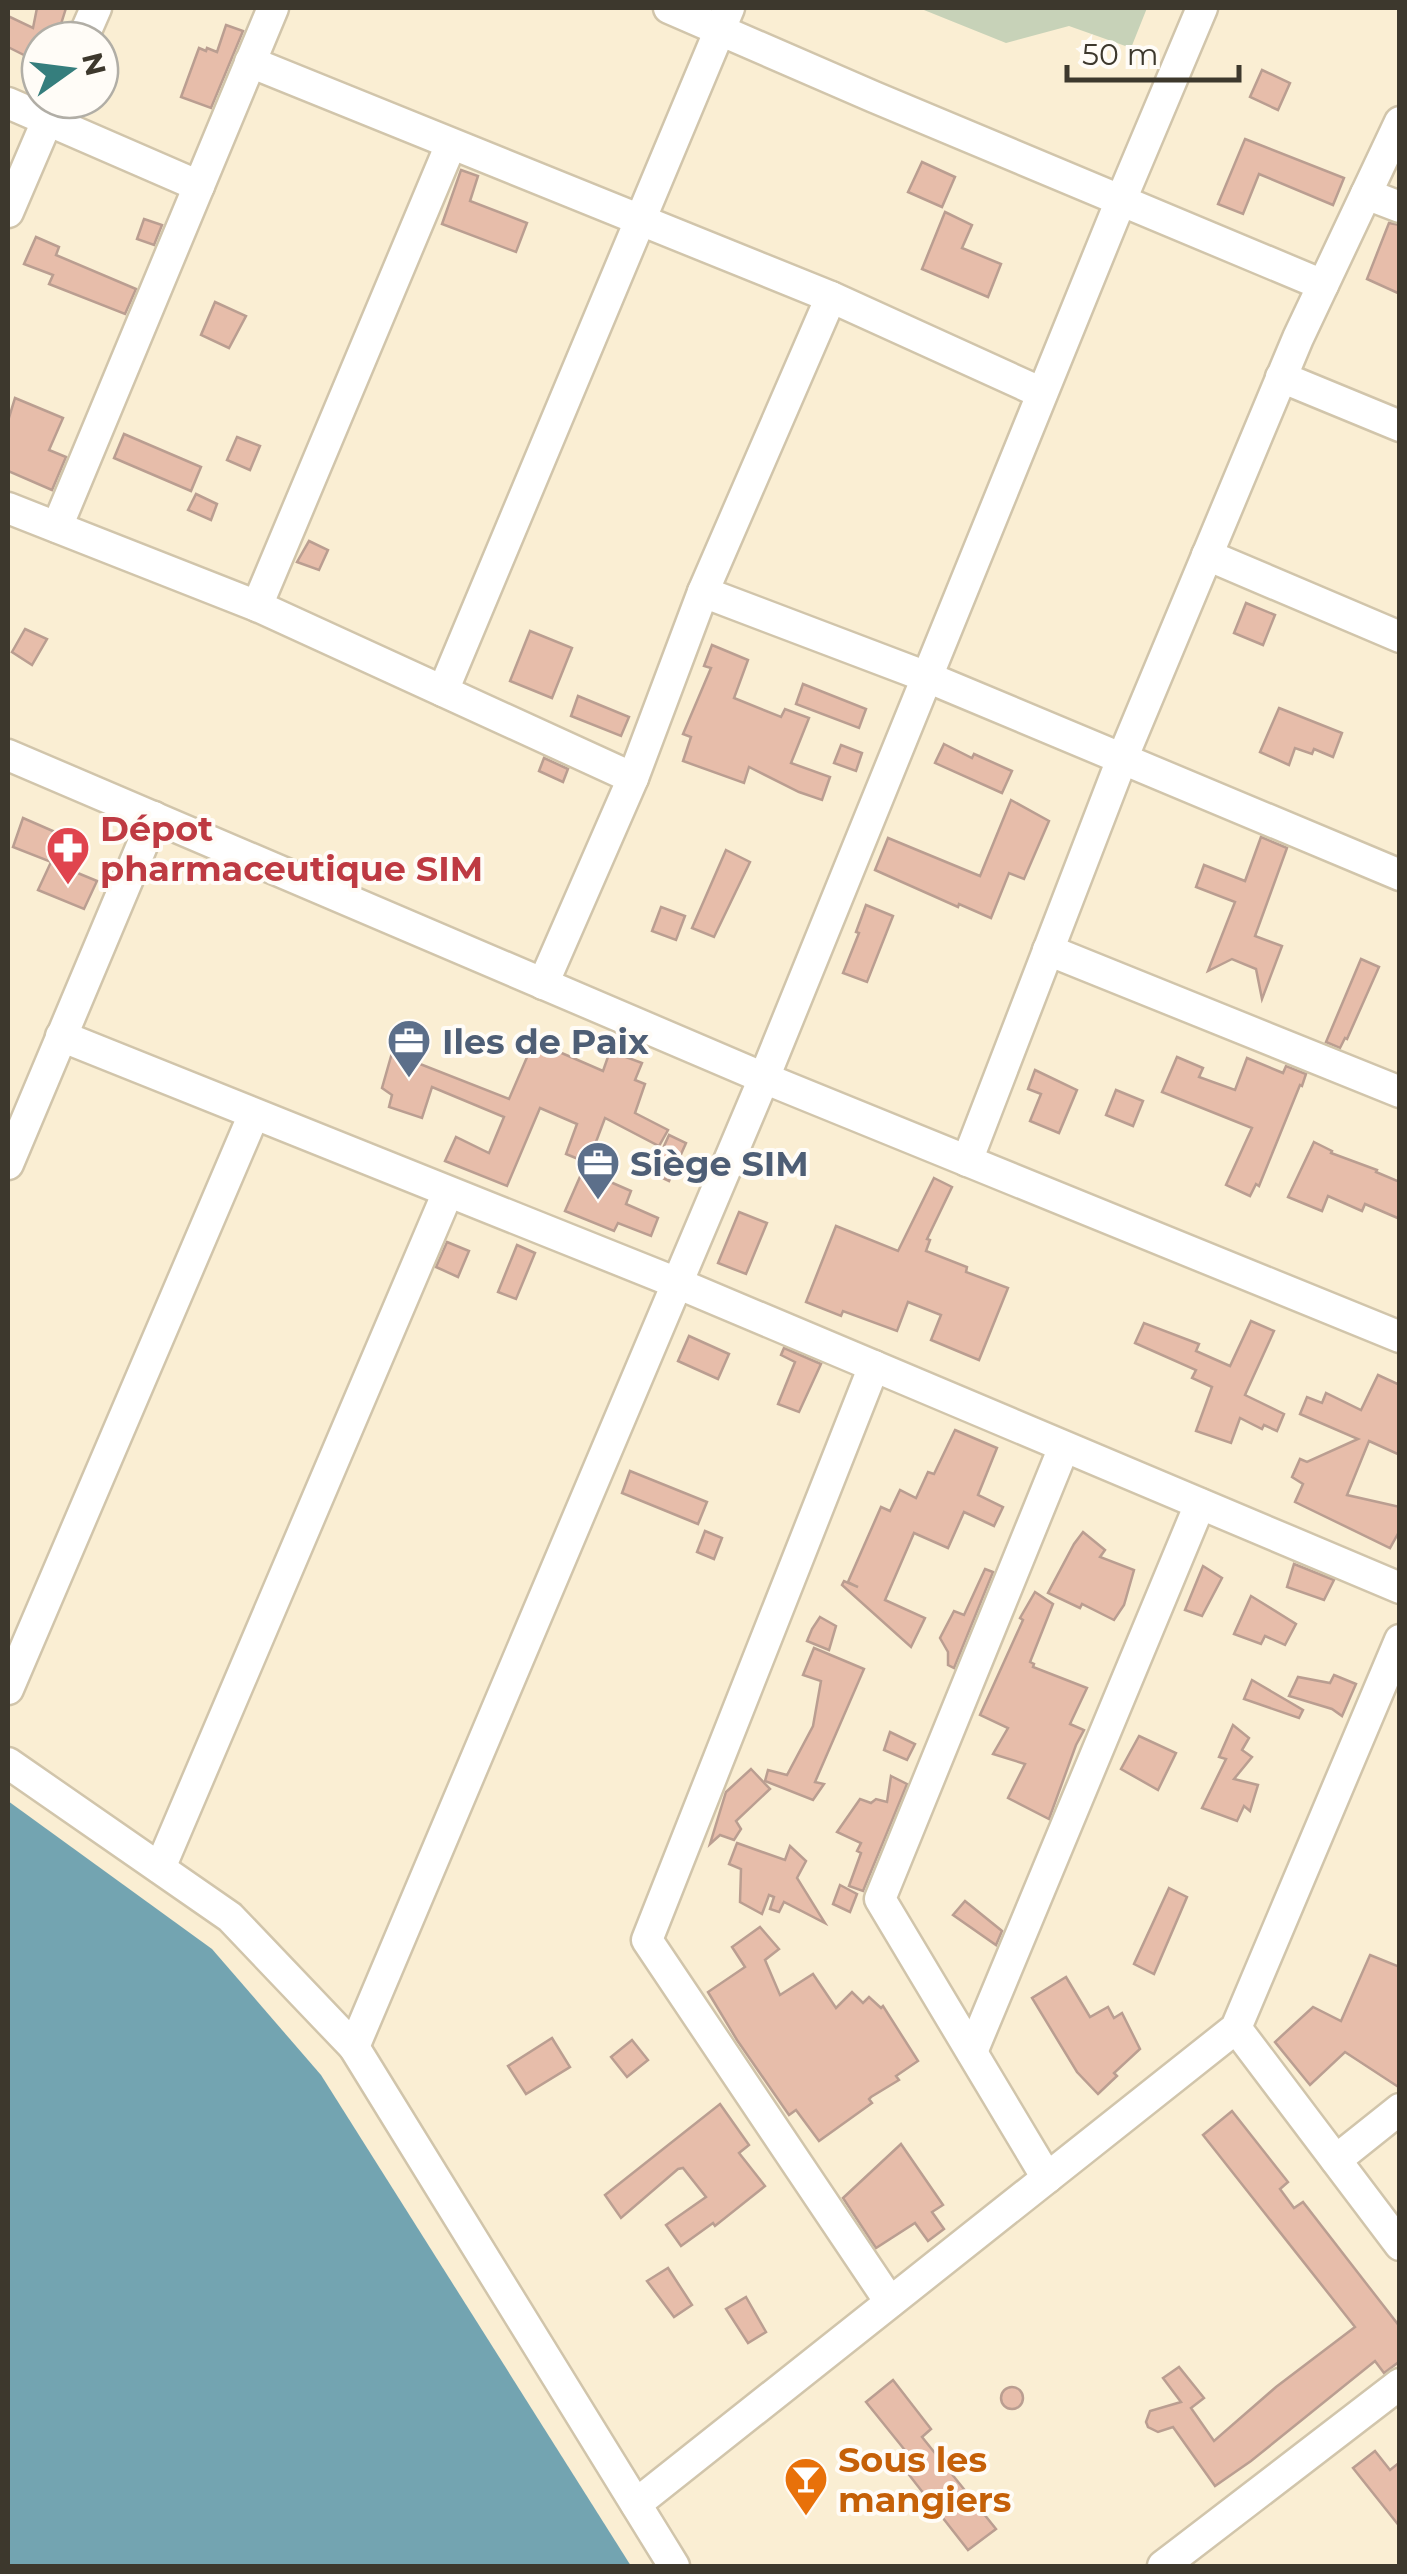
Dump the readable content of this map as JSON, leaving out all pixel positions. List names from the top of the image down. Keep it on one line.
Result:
{"places":{"pharmacy":["Dépot pharmaceutique SIM"],"office":["Iles de Paix","Siège SIM"],"bar":["Sous les mangiers"]},"scale_bar":"50 m","north":"right"}
